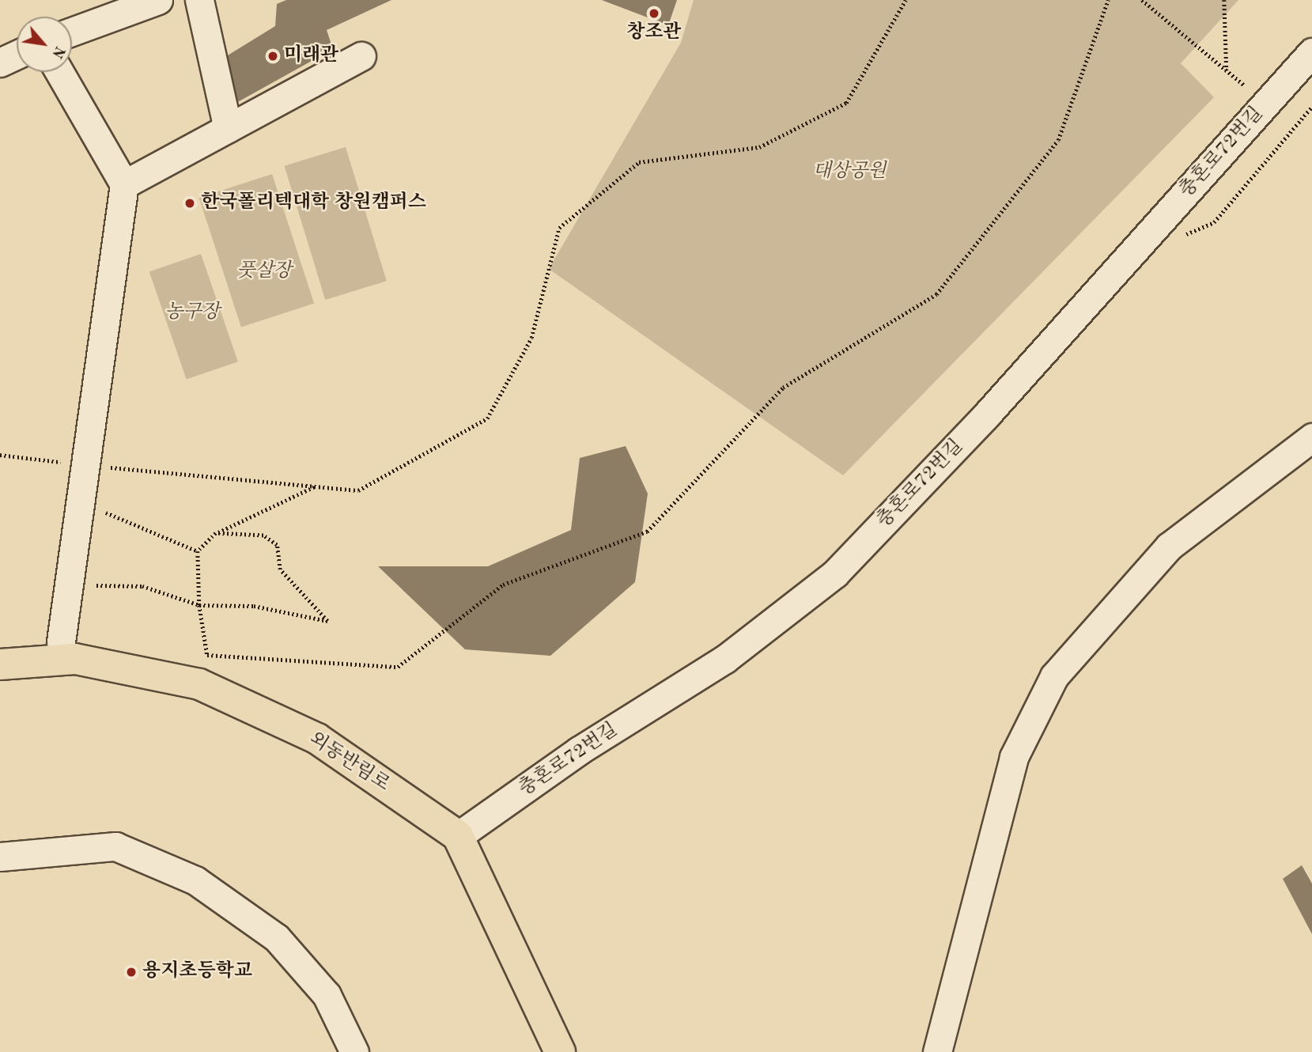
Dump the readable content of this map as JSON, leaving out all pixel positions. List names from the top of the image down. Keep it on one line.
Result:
{"streets":{"main road":["외동반림로"],"street":["충혼로72번길"]},"crossings":[["충혼로72번길","외동반림로"]],"parks":["대상공원","풋살장","농구장"],"places":["창조관","미래관","한국폴리텍대학 창원캠퍼스","용지초등학교"],"north":"bottom right"}
